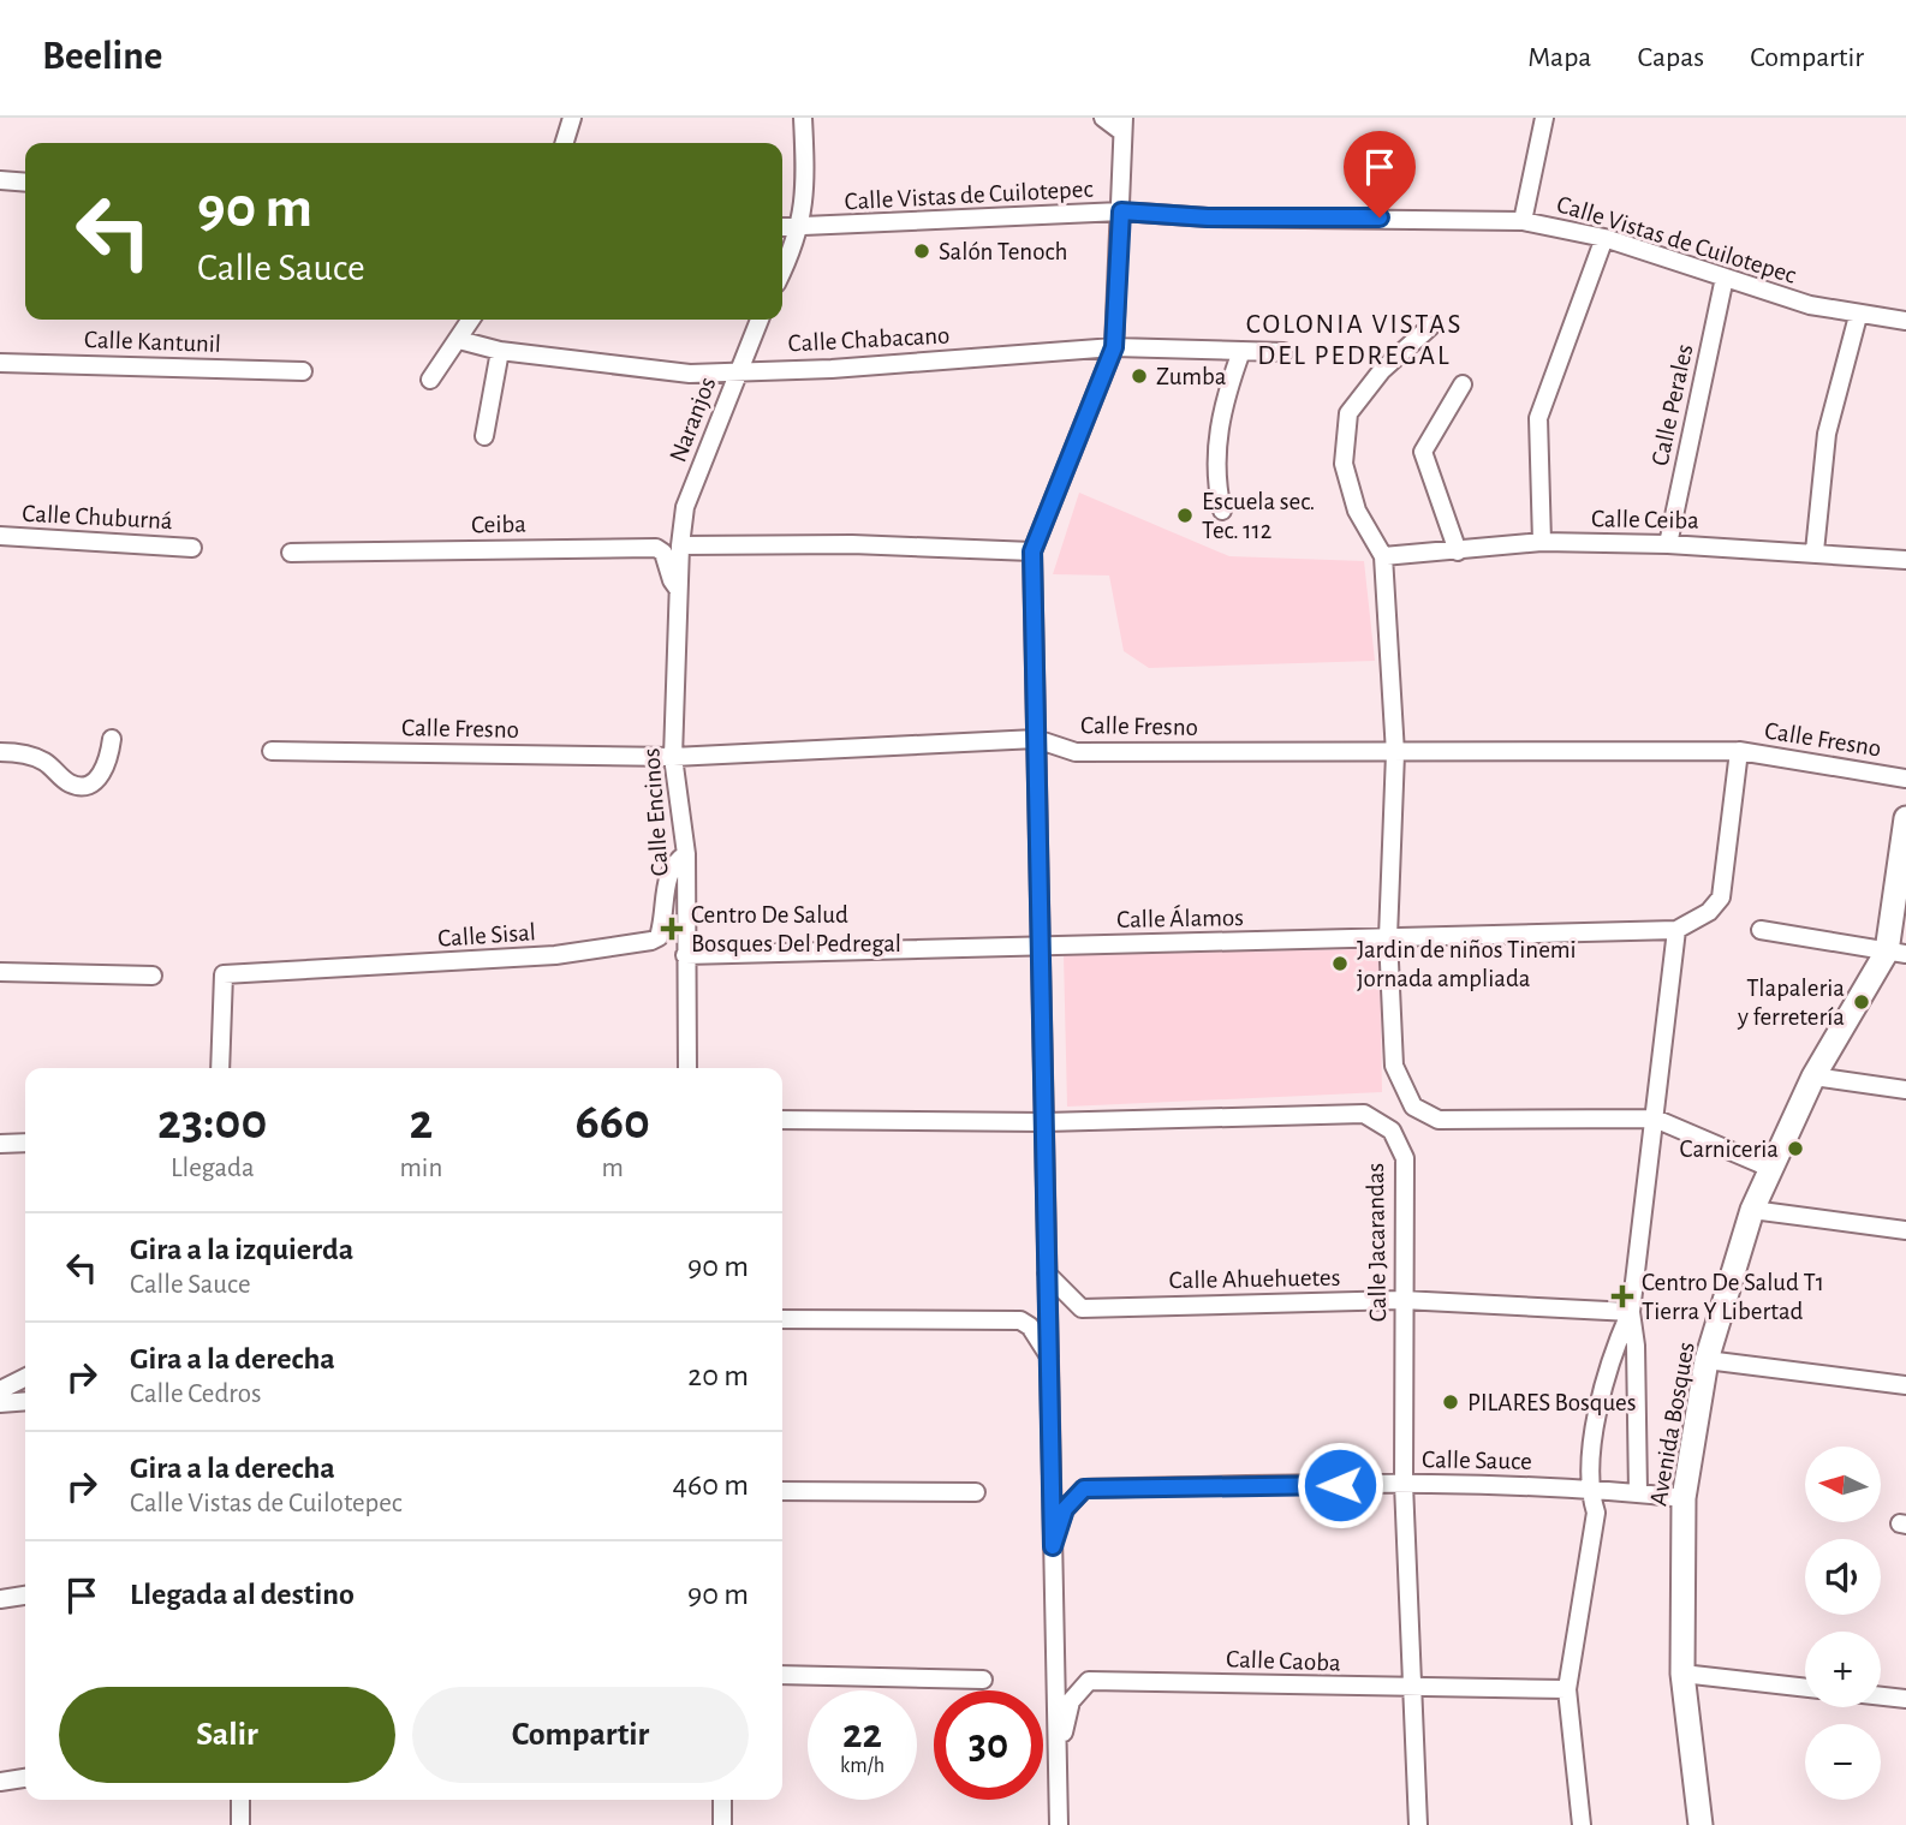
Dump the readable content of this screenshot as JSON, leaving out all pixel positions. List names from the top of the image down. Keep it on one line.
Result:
{"streets":{"street":["Calle Vistas de Cuilotepec","Calle Chabacano","Calle Kantunil","Calle Perales","Naranjos","Calle Chuburná","Calle Ceiba","Ceiba","Calle Fresno","Calle Encinos","Calle Álamos","Calle Sisal","Calle Jacarandas","Calle Ahuehuetes","Avenida Bosques","Calle Sauce","Calle Caoba"]},"crossings":[["Calle Vistas de Cuilotepec","Calle Perales"],["Calle Chabacano","Naranjos"],["Calle Perales","Calle Ceiba"],["Naranjos","Calle Encinos"],["Ceiba","Calle Encinos"],["Calle Fresno","Calle Encinos"],["Calle Encinos","Calle Álamos"],["Calle Encinos","Calle Sisal"],["Calle Álamos","Avenida Bosques"],["Calle Jacarandas","Calle Ahuehuetes"],["Calle Jacarandas","Calle Sauce"],["Calle Jacarandas","Calle Caoba"],["Calle Ahuehuetes","Avenida Bosques"],["Avenida Bosques","Calle Sauce"]],"districts":["COLONIA VISTAS DEL PEDREGAL"],"places":{"other":["Salón Tenoch","Zumba","Escuela sec. Tec. 112","Jardin de niños Tinemi jornada ampliada","Tlapaleria y ferretería","Carniceria","PILARES Bosques"],"health":["Centro De Salud Bosques Del Pedregal","Centro De Salud T1 Tierra Y Libertad"]},"north":"left","page":{"header":"Beeline","nav":["Mapa","Capas","Compartir"],"turn":["90 m","Calle Sauce"],"eta":["23:00","Llegada","2","min","660","m"],"list":[{"name":"Gira a la izquierda","note":"Calle Sauce","value":"90 m"},{"name":"Gira a la derecha","note":"Calle Cedros","value":"20 m"},{"name":"Gira a la derecha","note":"Calle Vistas de Cuilotepec","value":"460 m"},{"name":"Llegada al destino","value":"90 m"}],"map_buttons":["+","−"],"buttons":["Salir","Compartir"],"speed":"22 km/h","limit":"30"}}
